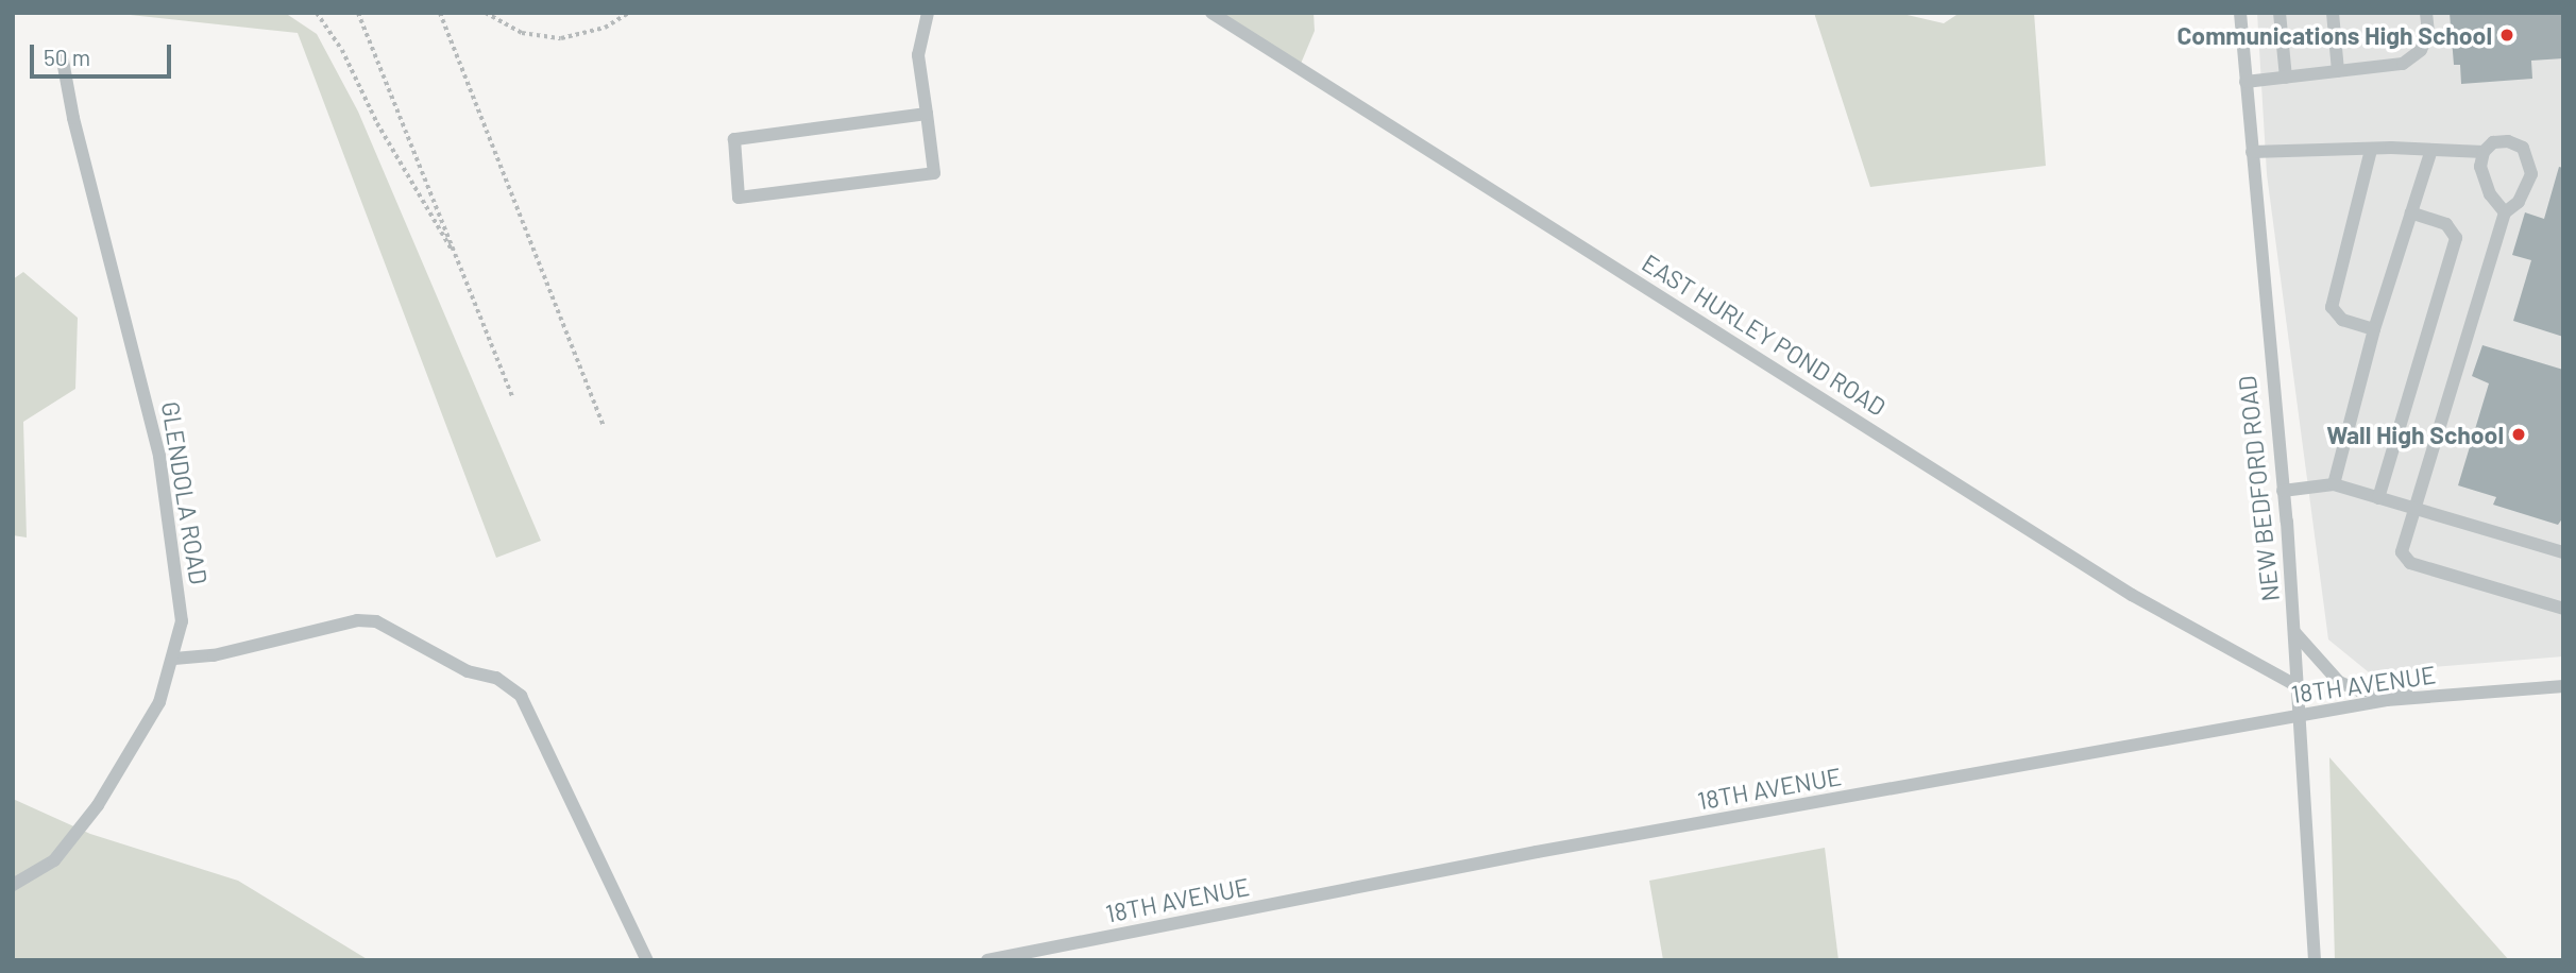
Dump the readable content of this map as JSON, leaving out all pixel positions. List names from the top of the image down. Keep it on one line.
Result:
{"streets":{"street":["EAST HURLEY POND ROAD","NEW BEDFORD ROAD","GLENDOLA ROAD","18TH AVENUE"]},"crossings":[["EAST HURLEY POND ROAD","NEW BEDFORD ROAD"],["NEW BEDFORD ROAD","18TH AVENUE"]],"places":["Communications High School","Wall High School"],"scale_bar":"50 m"}
